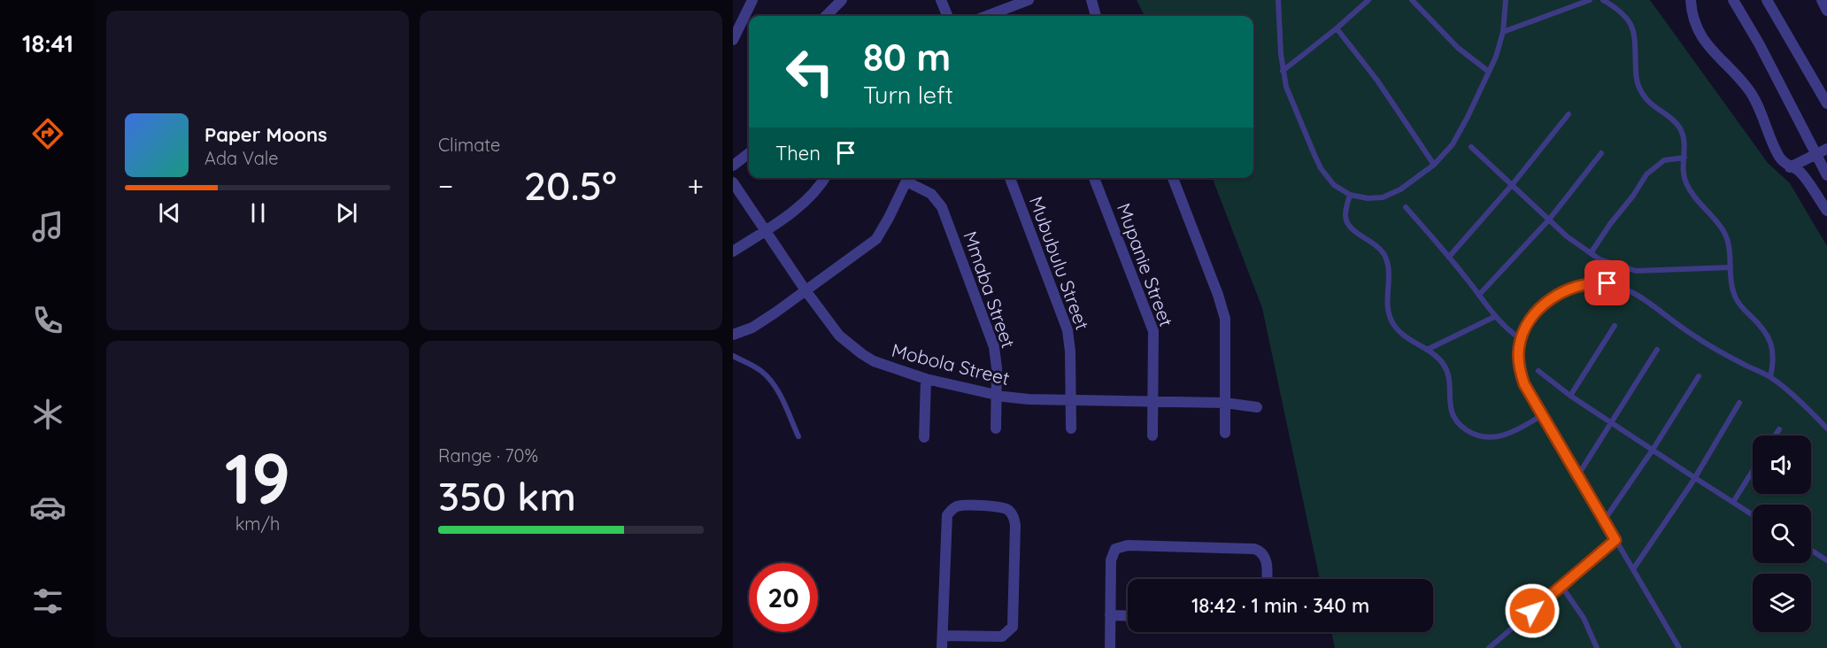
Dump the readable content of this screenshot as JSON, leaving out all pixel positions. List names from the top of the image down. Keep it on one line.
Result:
{"streets":{"street":["Mububulu Street","Mupanie Street","Mmaba Street","Mobola Street"]},"crossings":[["Mububulu Street","Mobola Street"],["Mupanie Street","Mobola Street"],["Mmaba Street","Mobola Street"]],"page":{"tabs":"18:41","tile":["Climate",["19","km/h"],["Range · 70%","350 km"]],"turn":["80 m","Turn left"],"song":["Paper Moons","Ada Vale"],"then":"Then","heat":["−","20.5°","+"],"limit":"20","trip":"18:42 · 1 min · 340 m"}}
